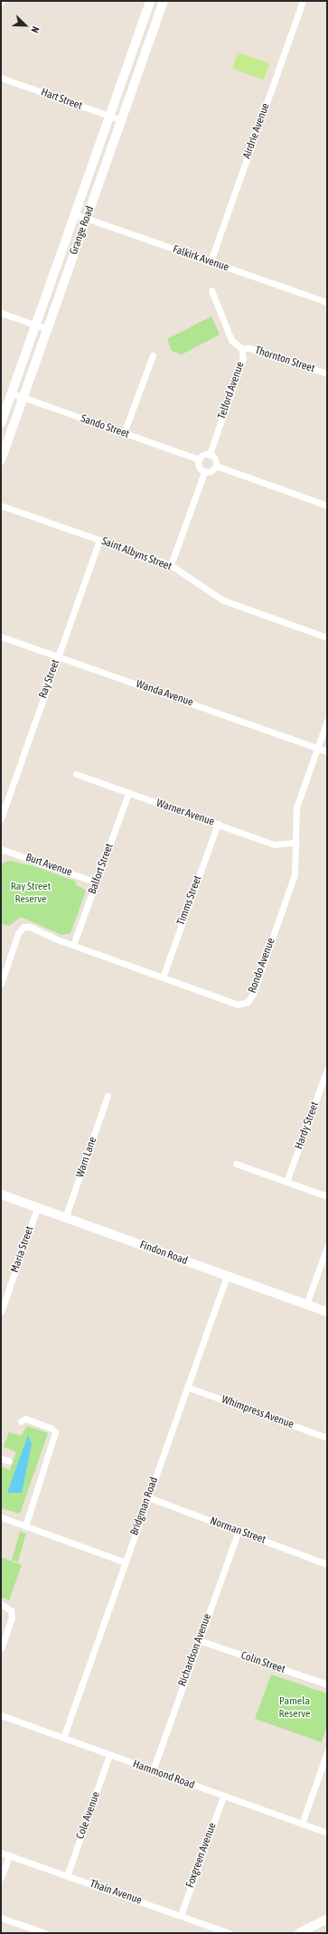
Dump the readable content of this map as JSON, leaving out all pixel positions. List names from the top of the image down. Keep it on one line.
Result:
{"streets":{"main road":["Grange Road","Findon Road"],"street":["Hart Street","Airdrie Avenue","Falkirk Avenue","Thornton Street","Telford Avenue","Sando Street","Saint Albyns Street","Ray Street","Wanda Avenue","Warner Avenue","Burt Avenue","Balfort Street","Timms Street","Rondo Avenue","Hardy Street","Warn Lane","Maria Street","Whimpress Avenue","Bridgman Road","Norman Street","Richardson Avenue","Colin Street","Hammond Road","Cole Avenue","Foxgreen Avenue","Thain Avenue"]},"crossings":[["Hart Street","Grange Road"],["Airdrie Avenue","Falkirk Avenue"],["Grange Road","Falkirk Avenue"],["Grange Road","Sando Street"],["Thornton Street","Telford Avenue"],["Telford Avenue","Sando Street"],["Saint Albyns Street","Ray Street"],["Ray Street","Wanda Avenue"],["Wanda Avenue","Rondo Avenue"],["Warner Avenue","Balfort Street"],["Warner Avenue","Timms Street"],["Warner Avenue","Rondo Avenue"],["Burt Avenue","Balfort Street"],["Balfort Street","Rondo Avenue"],["Timms Street","Rondo Avenue"],["Warn Lane","Findon Road"],["Maria Street","Findon Road"],["Findon Road","Bridgman Road"],["Whimpress Avenue","Bridgman Road"],["Bridgman Road","Norman Street"],["Bridgman Road","Hammond Road"],["Norman Street","Richardson Avenue"],["Richardson Avenue","Colin Street"],["Richardson Avenue","Hammond Road"],["Hammond Road","Cole Avenue"],["Hammond Road","Foxgreen Avenue"],["Cole Avenue","Thain Avenue"],["Foxgreen Avenue","Thain Avenue"]],"parks":["Ray Street Reserve","Pamela Reserve"],"north":"bottom right"}
